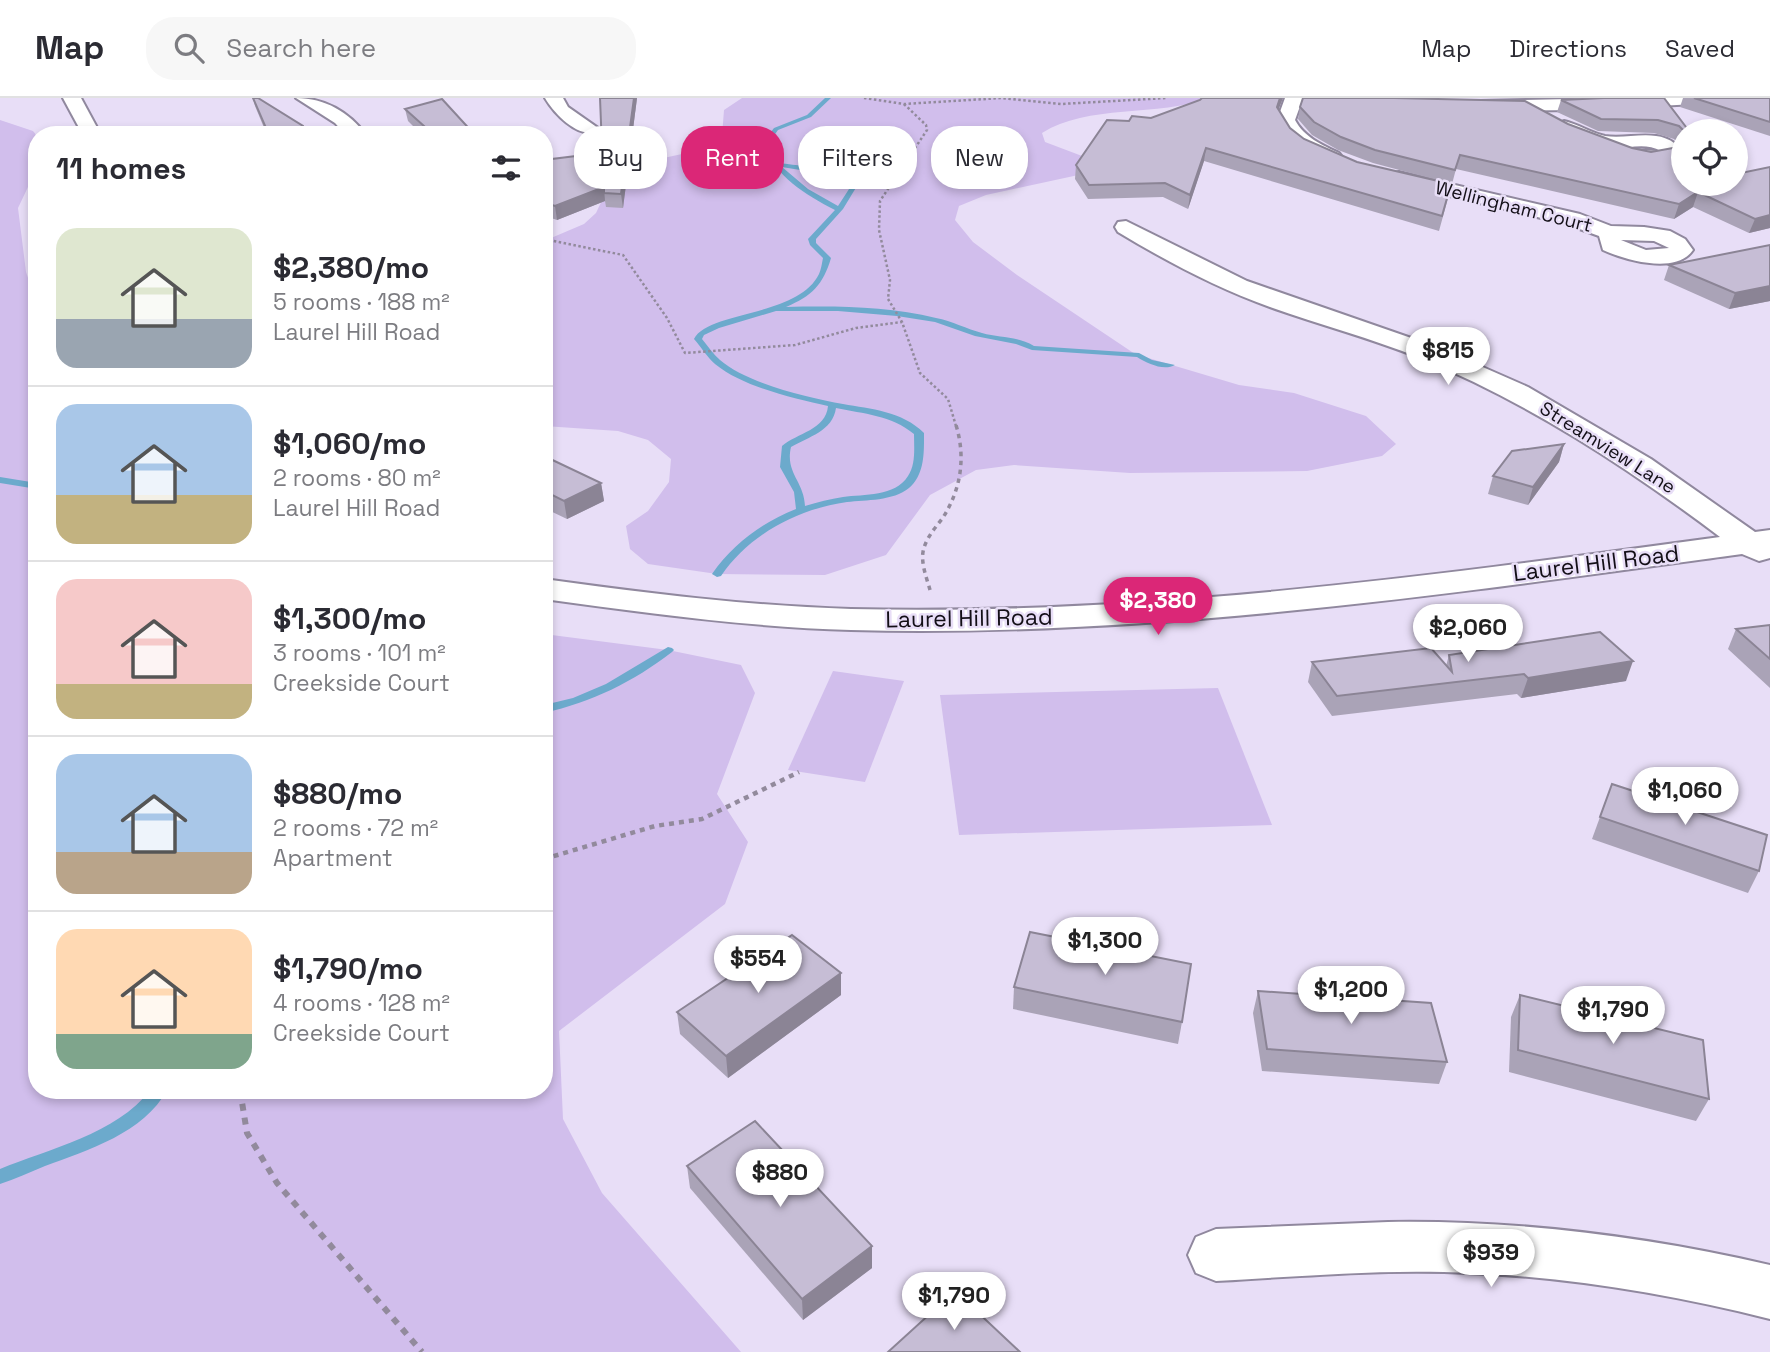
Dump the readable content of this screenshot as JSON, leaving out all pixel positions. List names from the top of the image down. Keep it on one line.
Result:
{"streets":{"street":["Wellingham Court","Streamview Lane","Laurel Hill Road"]},"crossings":[["Streamview Lane","Laurel Hill Road"]],"page":{"header":"Map","search":"Search here","nav":["Map","Directions","Saved"],"chip":["Buy","Rent","Filters","New"],"heading":"11 homes","list":[{"name":"$2,380/mo","note":"5 rooms · 188 m² · Laurel Hill Road"},{"name":"$1,060/mo","note":"2 rooms · 80 m² · Laurel Hill Road"},{"name":"$1,300/mo","note":"3 rooms · 101 m² · Creekside Court"},{"name":"$880/mo","note":"2 rooms · 72 m² · Apartment"},{"name":"$1,790/mo","note":"4 rooms · 128 m² · Creekside Court"}],"price":["$815","$2,380","$2,060","$1,060","$1,300","$554","$1,200","$1,790","$880","$939","$1,790"]}}
